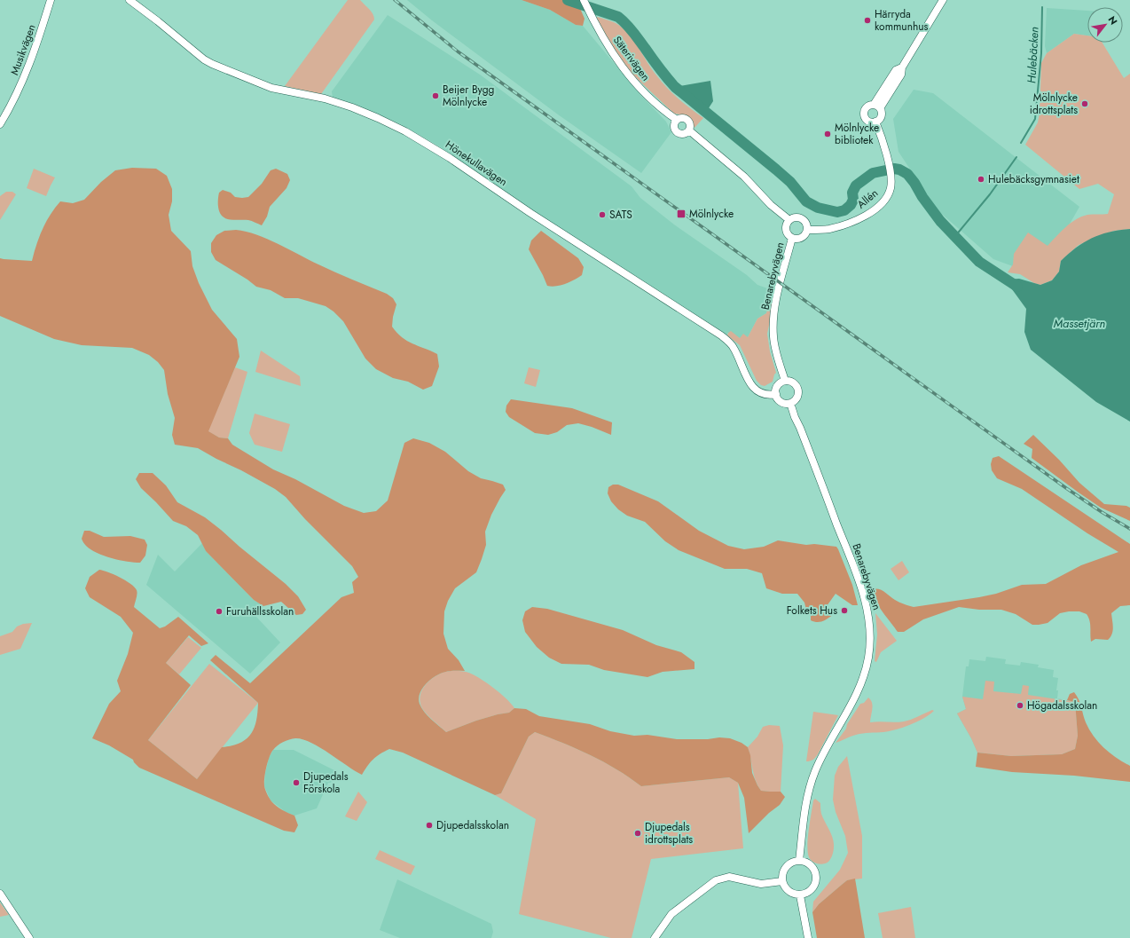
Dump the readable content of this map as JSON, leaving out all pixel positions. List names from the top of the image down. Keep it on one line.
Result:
{"streets":{"street":["Musikvägen","Säterivägen","Hönekullavägen","Allén","Benarebyvägen"]},"crossings":[["Hönekullavägen","Benarebyvägen"],["Allén","Benarebyvägen"]],"water":["Hulebäcken","Massetjärn"],"places":{"other":["Härryda kommunhus","Beijer Bygg Mölnlycke","Mölnlycke idrottsplats","Mölnlycke bibliotek","Hulebäcksgymnasiet","SATS","Folkets Hus","Furuhällsskolan","Högadalsskolan","Djupedals Förskola","Djupedalsskolan","Djupedals idrottsplats"],"transit":["Mölnlycke"]},"north":"top right"}
